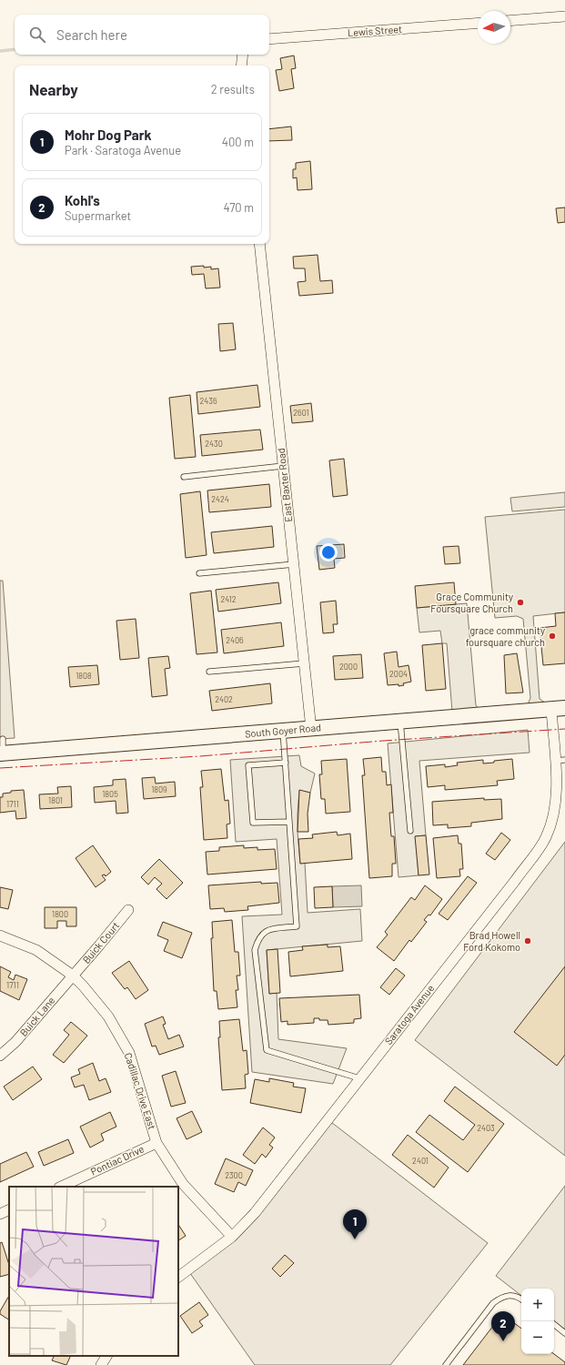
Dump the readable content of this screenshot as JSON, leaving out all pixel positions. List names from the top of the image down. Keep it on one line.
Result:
{"streets":{"street":["Lewis Street","East Baxter Road","South Goyer Road","Buick Court","Saratoga Avenue","Buick Lane","Cadillac Drive East","Pontiac Drive"]},"crossings":[["East Baxter Road","South Goyer Road"],["South Goyer Road","Saratoga Avenue"],["Buick Court","Buick Lane"],["Buick Court","Cadillac Drive East"],["Saratoga Avenue","Cadillac Drive East"],["Buick Lane","Cadillac Drive East"],["Cadillac Drive East","Pontiac Drive"]],"places":["Grace Community Foursquare Church","grace community foursquare church","Brad Howell Ford Kokomo"],"house_numbers":["2436","2601","2430","2424","2412","2406","2000","2004","1808","2402","1809","1805","1801","1711","1800","1711","2403","2401","2300"],"north":"left","page":{"search":"Search here","heading":["Nearby","2 results"],"list":[{"mark":"1","name":"Mohr Dog Park","note":"Park · Saratoga Avenue","value":"400 m"},{"mark":"2","name":"Kohl's","note":"Supermarket","value":"470 m"}],"pins":["1","2"],"map_buttons":["+","−"]}}
